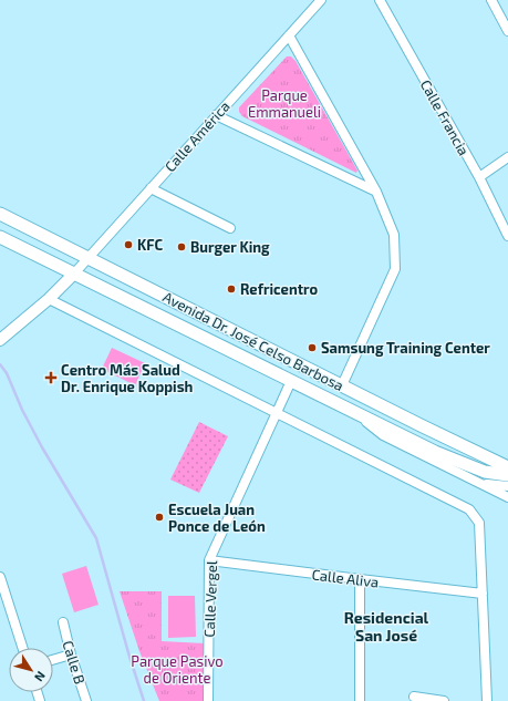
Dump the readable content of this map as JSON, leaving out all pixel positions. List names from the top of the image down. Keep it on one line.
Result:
{"streets":{"main road":["Avenida Dr. José Celso Barbosa"],"street":["Calle Francia","Calle América","Calle Aliva","Calle Vergel","Calle B"]},"crossings":[["Calle América","Avenida Dr. José Celso Barbosa"],["Avenida Dr. José Celso Barbosa","Calle Vergel"],["Calle Aliva","Calle Vergel"]],"districts":["Residencial San José"],"parks":["Parque Emmanueli","Parque Pasivo de Oriente"],"places":{"other":["KFC","Burger King","Refricentro","Samsung Training Center","Escuela Juan Ponce de León"],"health":["Centro Más Salud Dr. Enrique Koppish"]},"north":"bottom right"}
